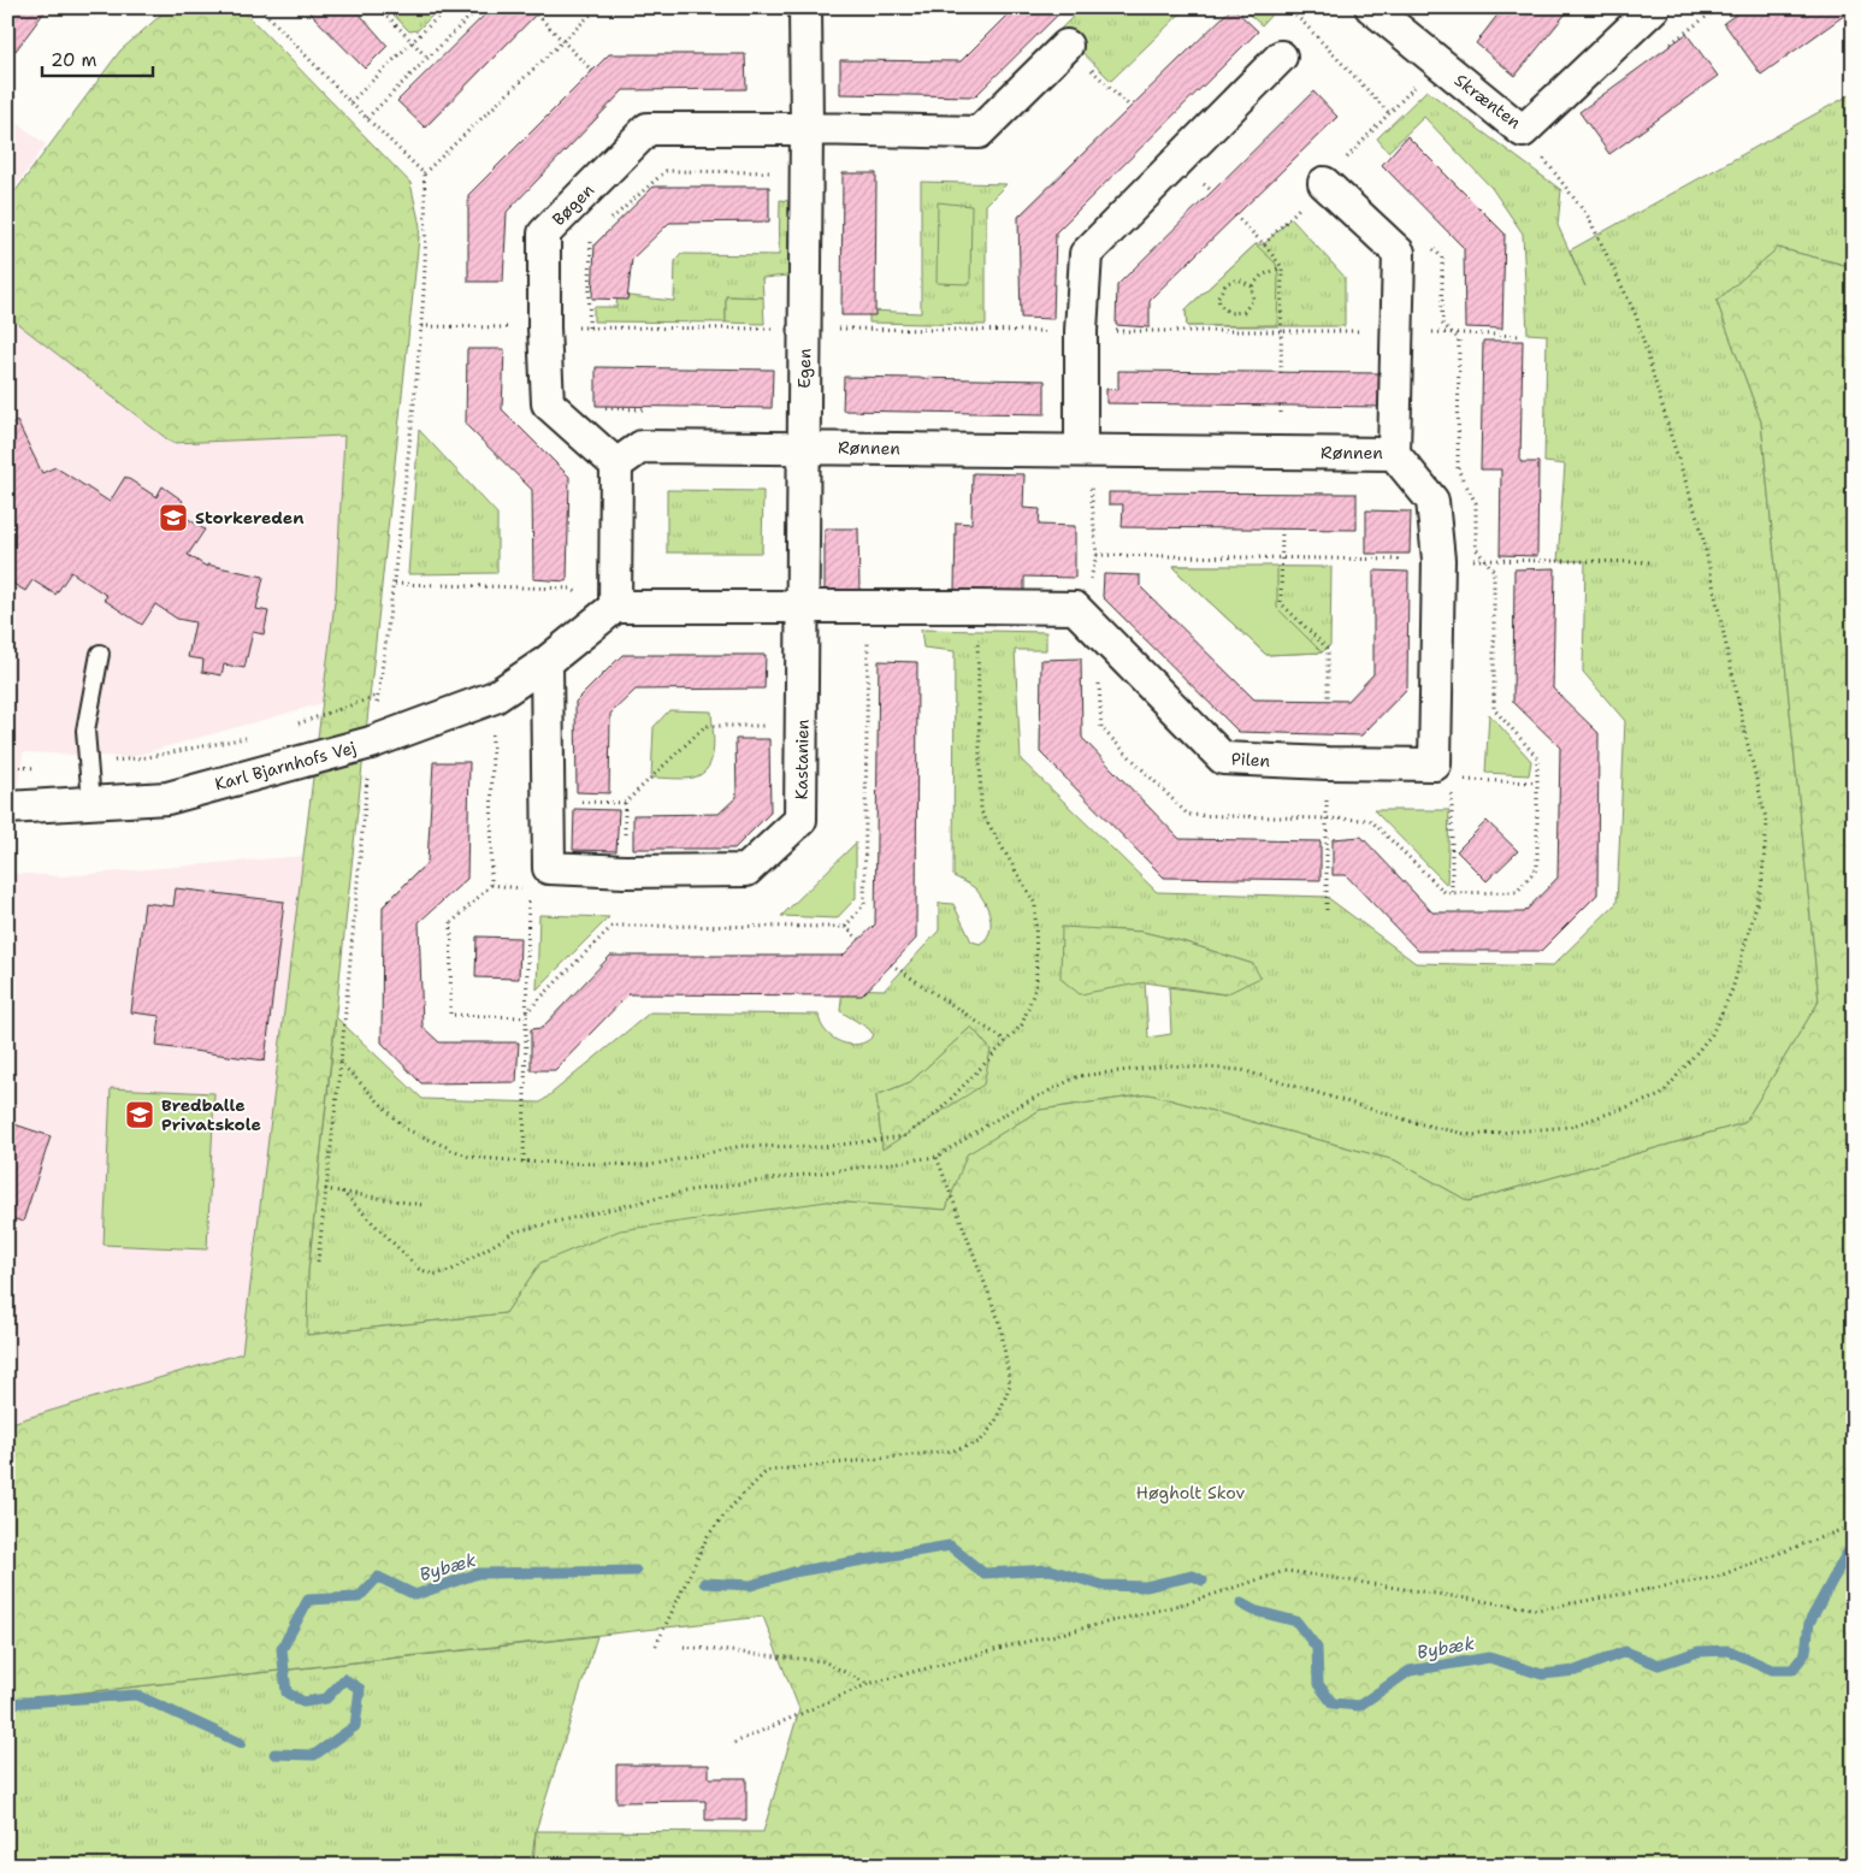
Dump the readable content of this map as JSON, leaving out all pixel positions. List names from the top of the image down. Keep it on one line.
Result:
{"streets":{"street":["Skrænten","Bøgen","Egen","Rønnen","Kastanien","Pilen","Karl Bjarnhofs Vej"]},"crossings":[["Bøgen","Egen"],["Egen","Rønnen"],["Egen","Kastanien"],["Rønnen","Pilen"],["Kastanien","Karl Bjarnhofs Vej"]],"water":["Bybæk"],"parks":["Høgholt Skov"],"places":{"school or university":["Storkereden","Bredballe Privatskole"]},"scale_bar":"20 m"}
